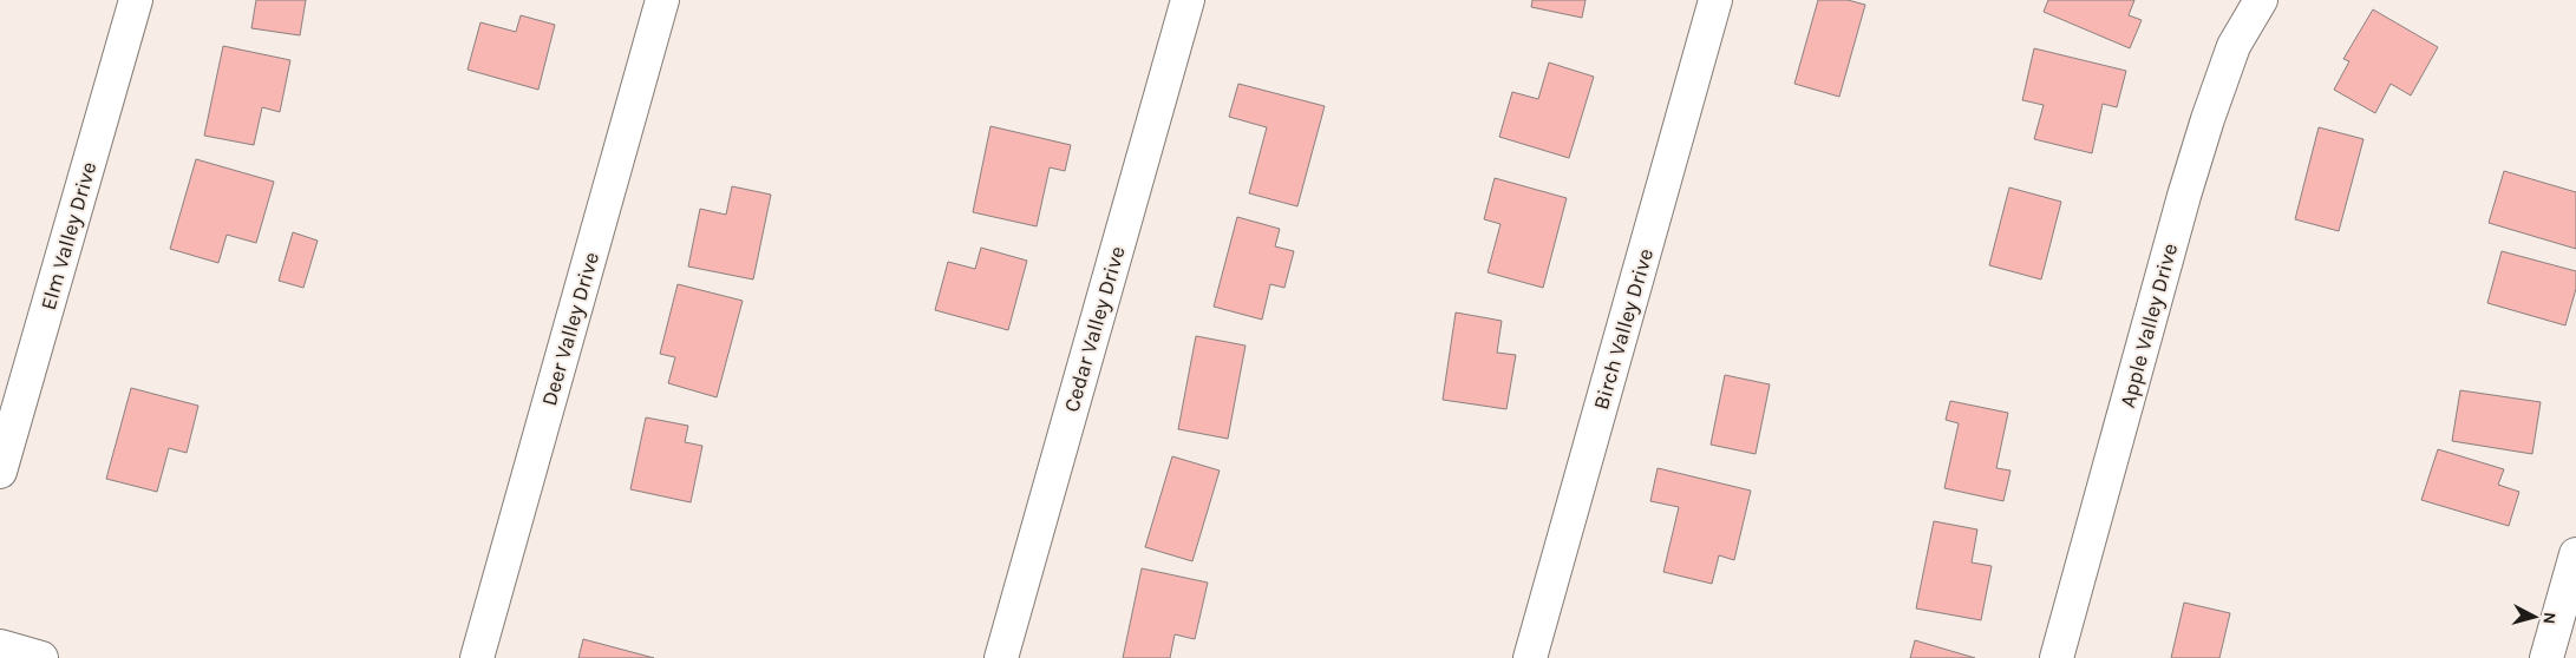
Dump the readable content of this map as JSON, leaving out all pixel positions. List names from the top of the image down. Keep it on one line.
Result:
{"streets":{"street":["Elm Valley Drive","Apple Valley Drive","Deer Valley Drive","Cedar Valley Drive","Birch Valley Drive"]},"north":"right"}
